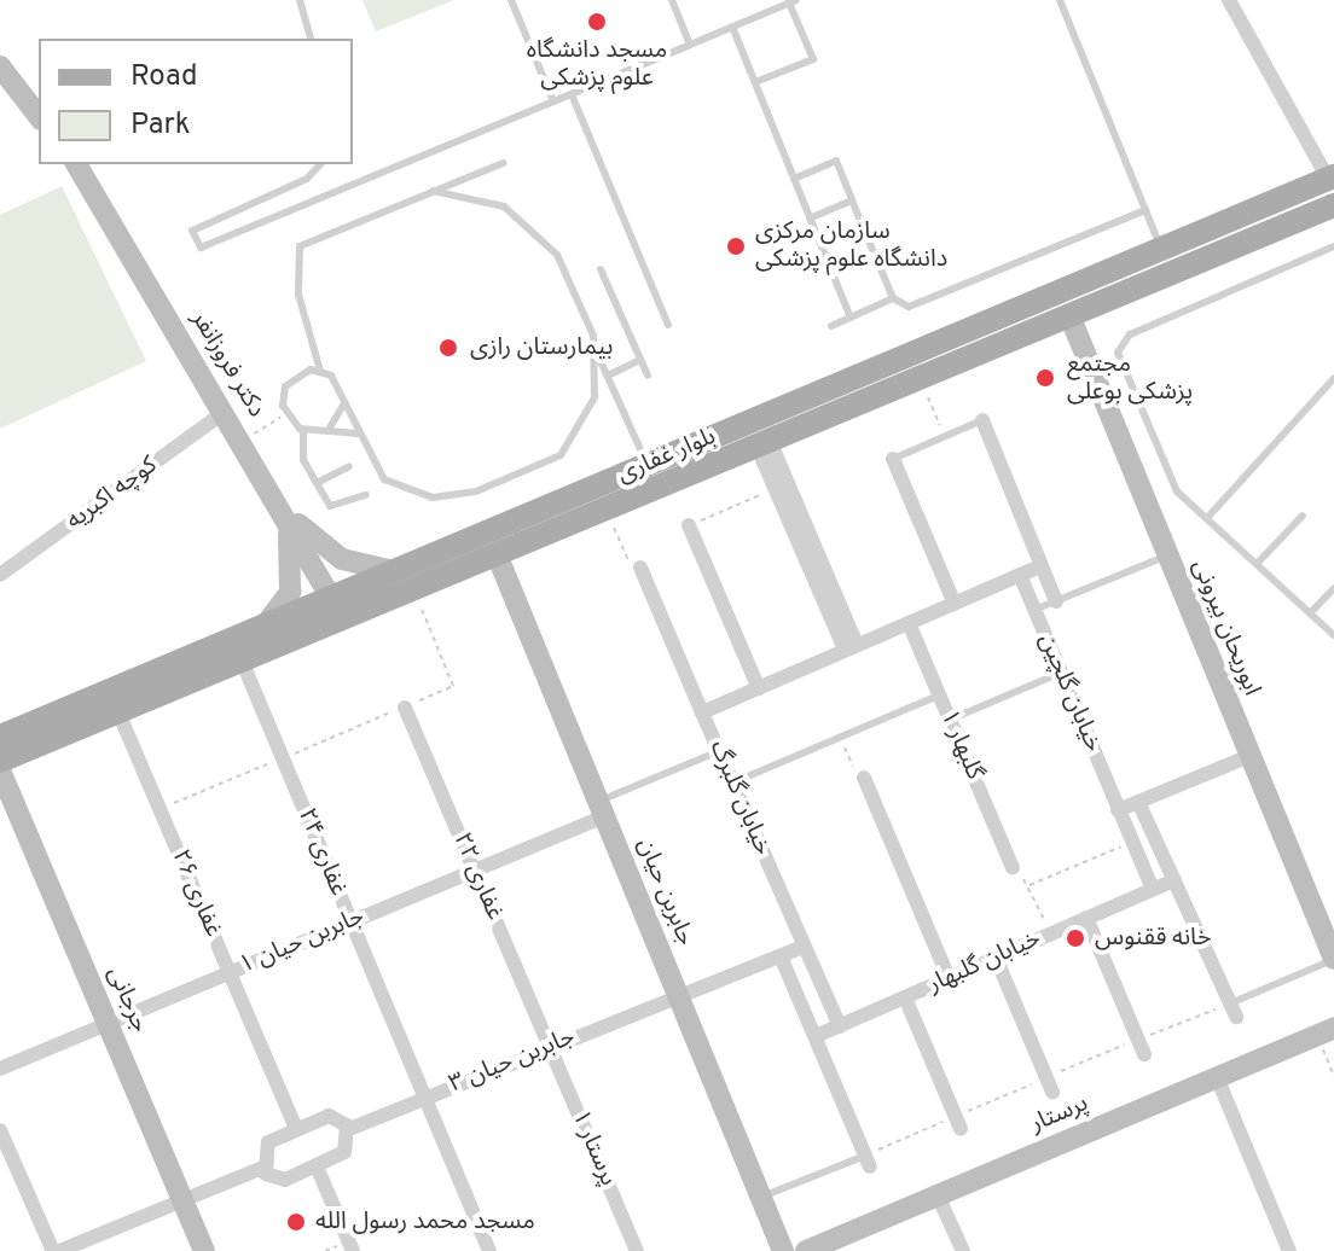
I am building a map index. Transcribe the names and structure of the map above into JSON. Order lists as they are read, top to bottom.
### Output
{
  "streets": {
    "main road": ["بلوار غفاری"],
    "street": [
      "دکتر فروزانفر",
      "کوچه اکبریه",
      "ابوریحان بیرونی",
      "خیابان گلچین",
      "گلبهار ۱",
      "خیابان گلبرگ",
      "غفاری ۲۴",
      "غفاری ۲۲",
      "جابربن حیان",
      "غفاری ۲۶",
      "جابربن حیان ۱",
      "خیابان گلبهار",
      "جرجانی",
      "جابربن حیان ۳",
      "پرستار",
      "پرستار ۱"
    ]
  },
  "crossings": [
    ["دکتر فروزانفر", "بلوار غفاری"],
    ["دکتر فروزانفر", "کوچه اکبریه"],
    ["بلوار غفاری", "ابوریحان بیرونی"],
    ["بلوار غفاری", "غفاری ۲۴"],
    ["بلوار غفاری", "جابربن حیان"],
    ["بلوار غفاری", "غفاری ۲۶"],
    ["خیابان گلچین", "خیابان گلبرگ"],
    ["گلبهار ۱", "خیابان گلبرگ"],
    ["خیابان گلبرگ", "خیابان گلبهار"],
    ["خیابان گلبرگ", "جابربن حیان ۳"],
    ["غفاری ۲۴", "جابربن حیان ۱"],
    ["غفاری ۲۴", "جابربن حیان ۳"],
    ["غفاری ۲۲", "جابربن حیان ۱"],
    ["غفاری ۲۲", "جابربن حیان ۳"],
    ["غفاری ۲۲", "پرستار ۱"],
    ["جابربن حیان", "جابربن حیان ۱"],
    ["جابربن حیان", "جابربن حیان ۳"],
    ["غفاری ۲۶", "جابربن حیان ۱"],
    ["جابربن حیان ۱", "جرجانی"],
    ["جابربن حیان ۳", "پرستار ۱"]
  ],
  "places": [
    "مسجد دانشگاه علوم پزشکی",
    "سازمان مرکزی دانشگاه علوم پزشکی",
    "بیمارستان رازی",
    "مجتمع پزشکی بوعلی",
    "خانه ققنوس",
    "مسجد محمد رسول الله"
  ],
  "legend": ["Road", "Park"]
}
